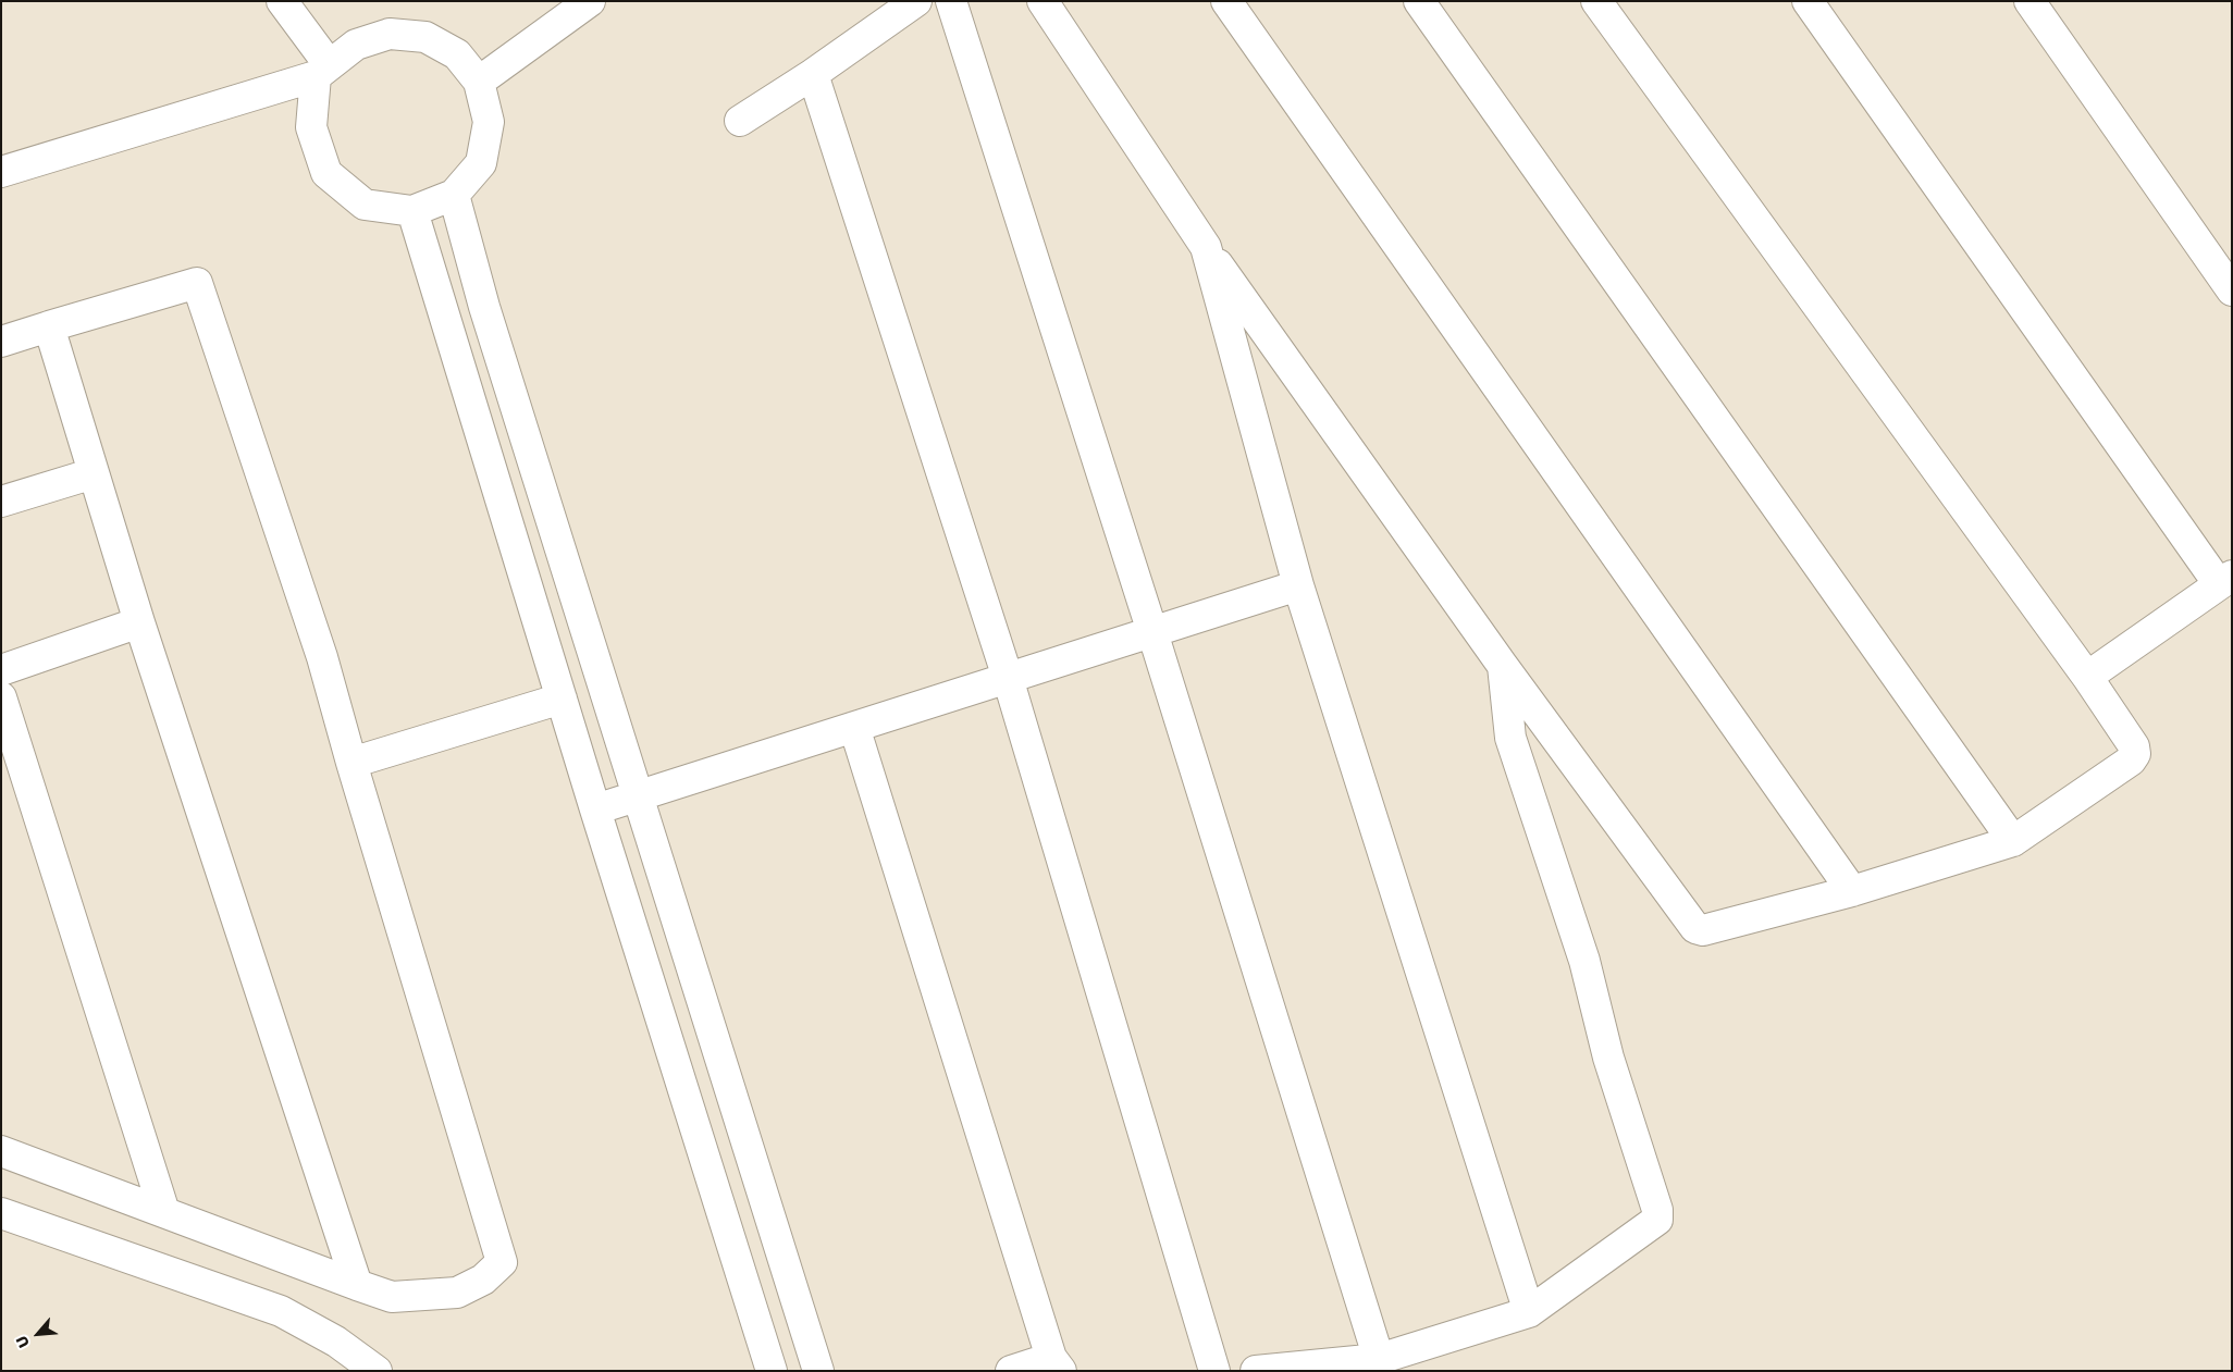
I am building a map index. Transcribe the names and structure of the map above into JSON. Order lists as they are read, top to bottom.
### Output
{
  "north": "bottom left"
}
